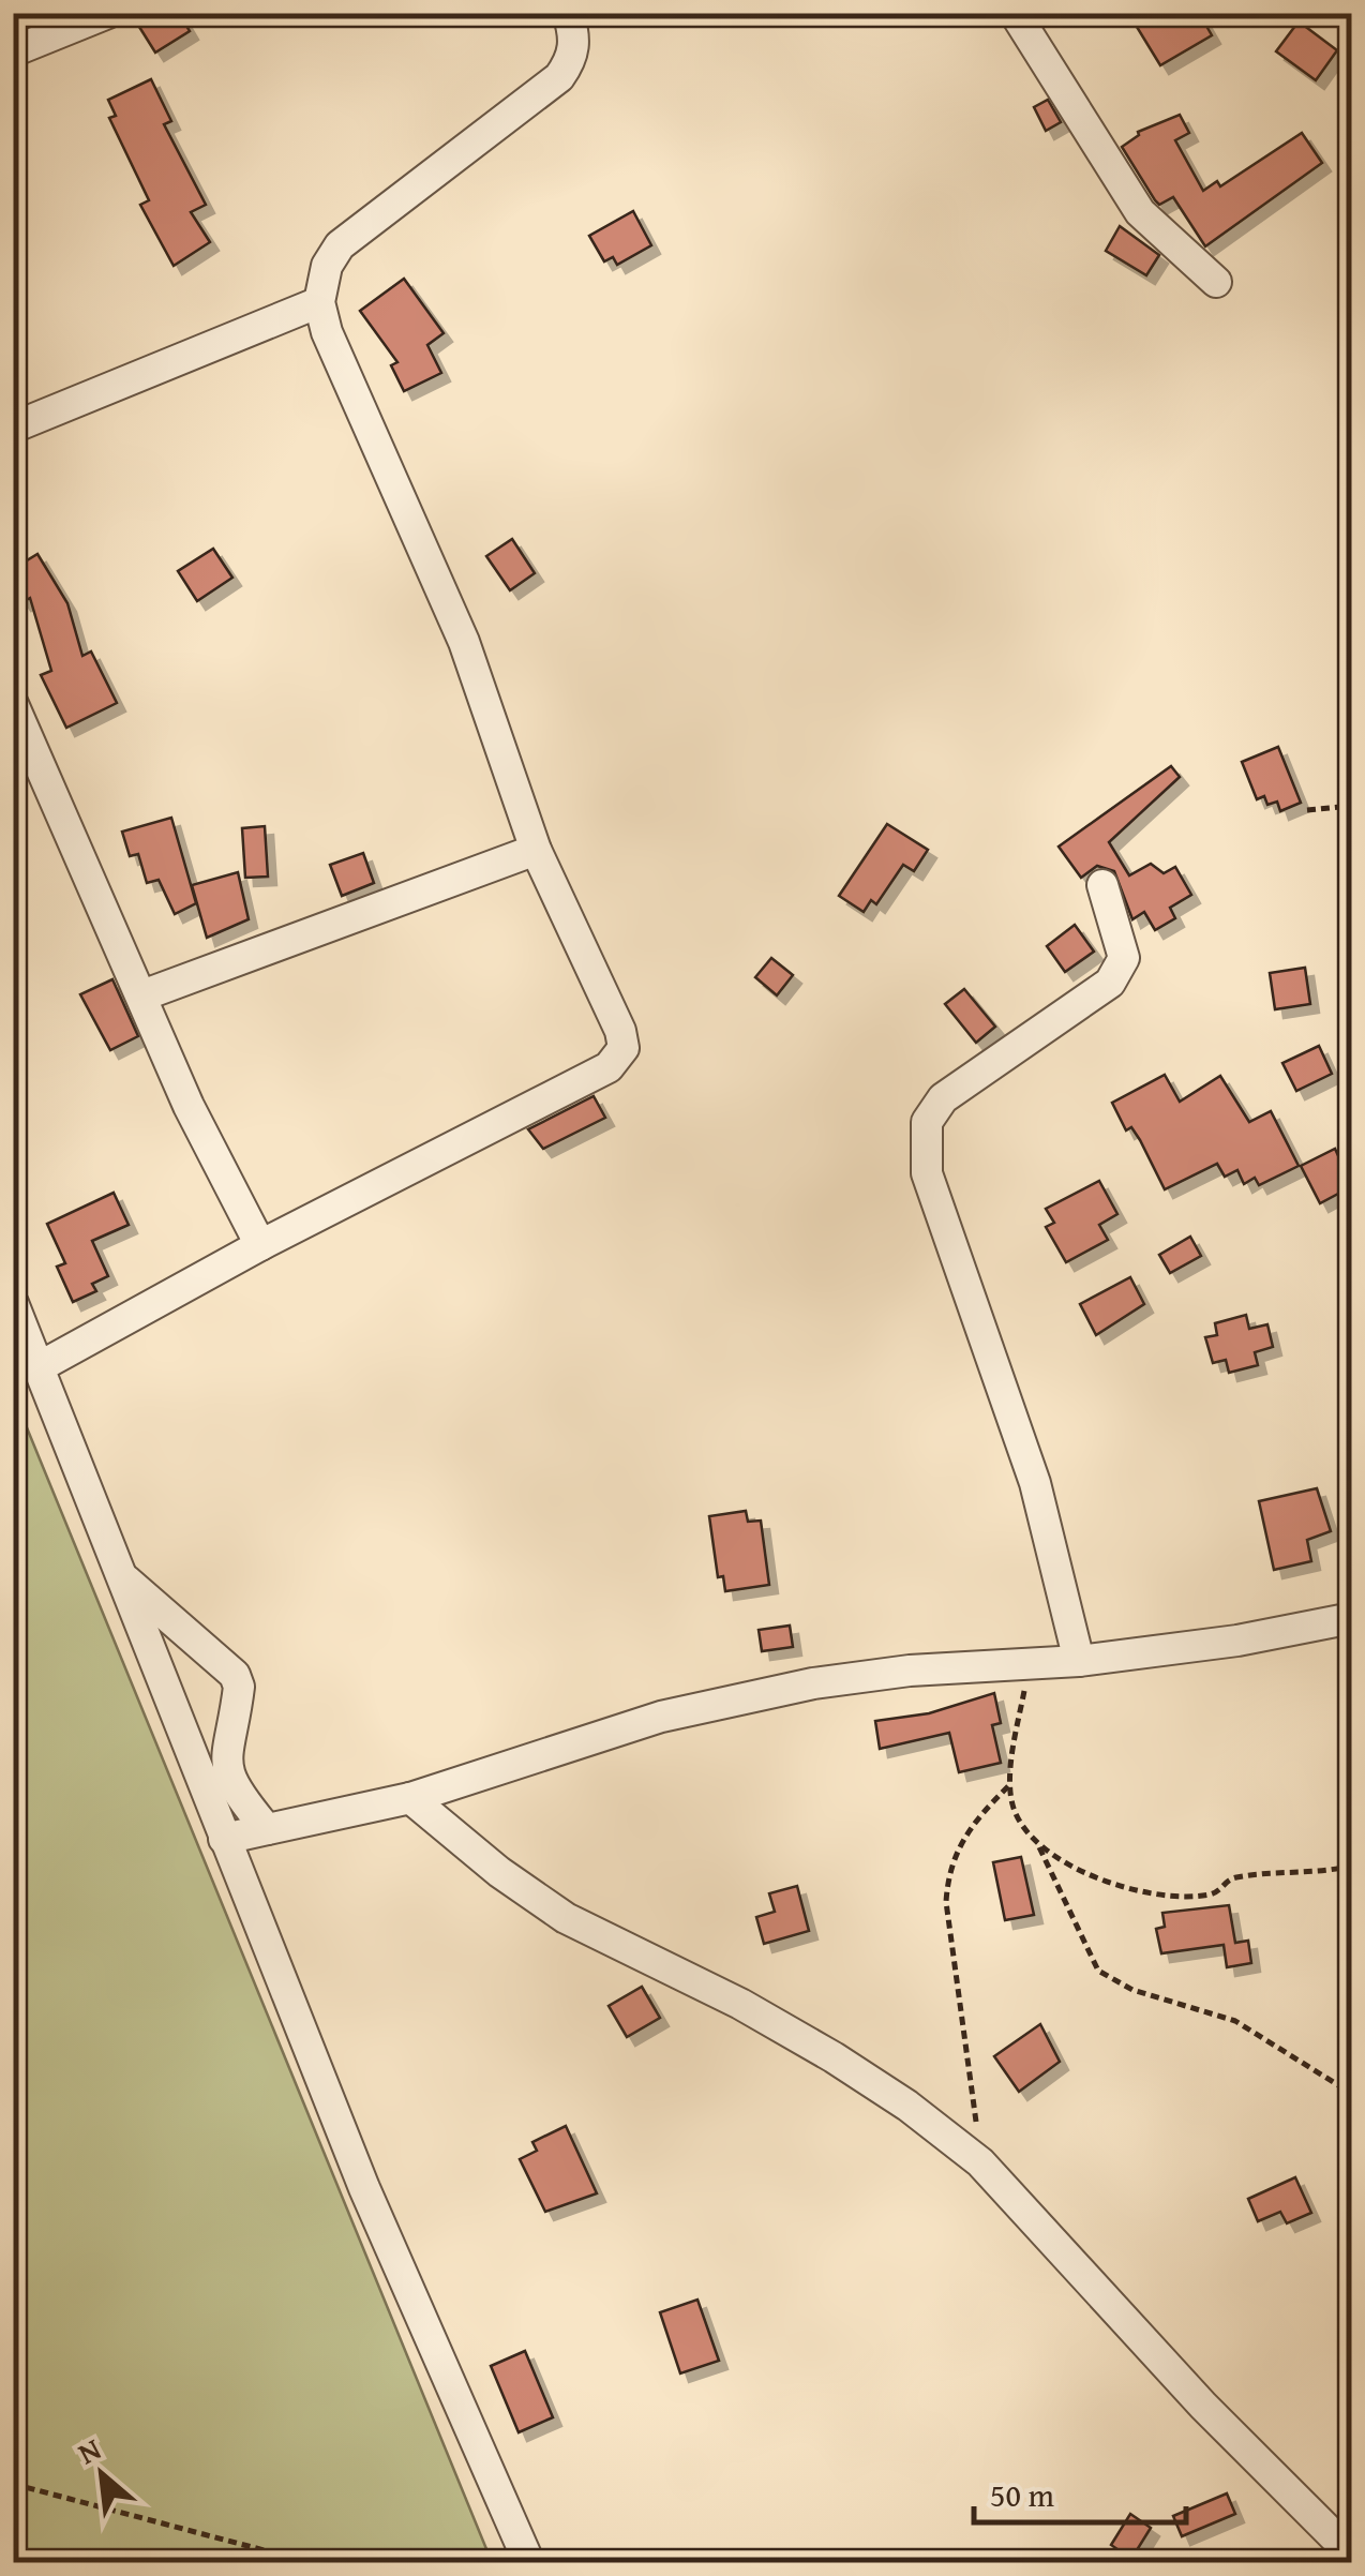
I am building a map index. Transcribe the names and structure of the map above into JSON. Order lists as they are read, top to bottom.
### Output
{
  "scale_bar": "50 m",
  "north": "top left"
}
